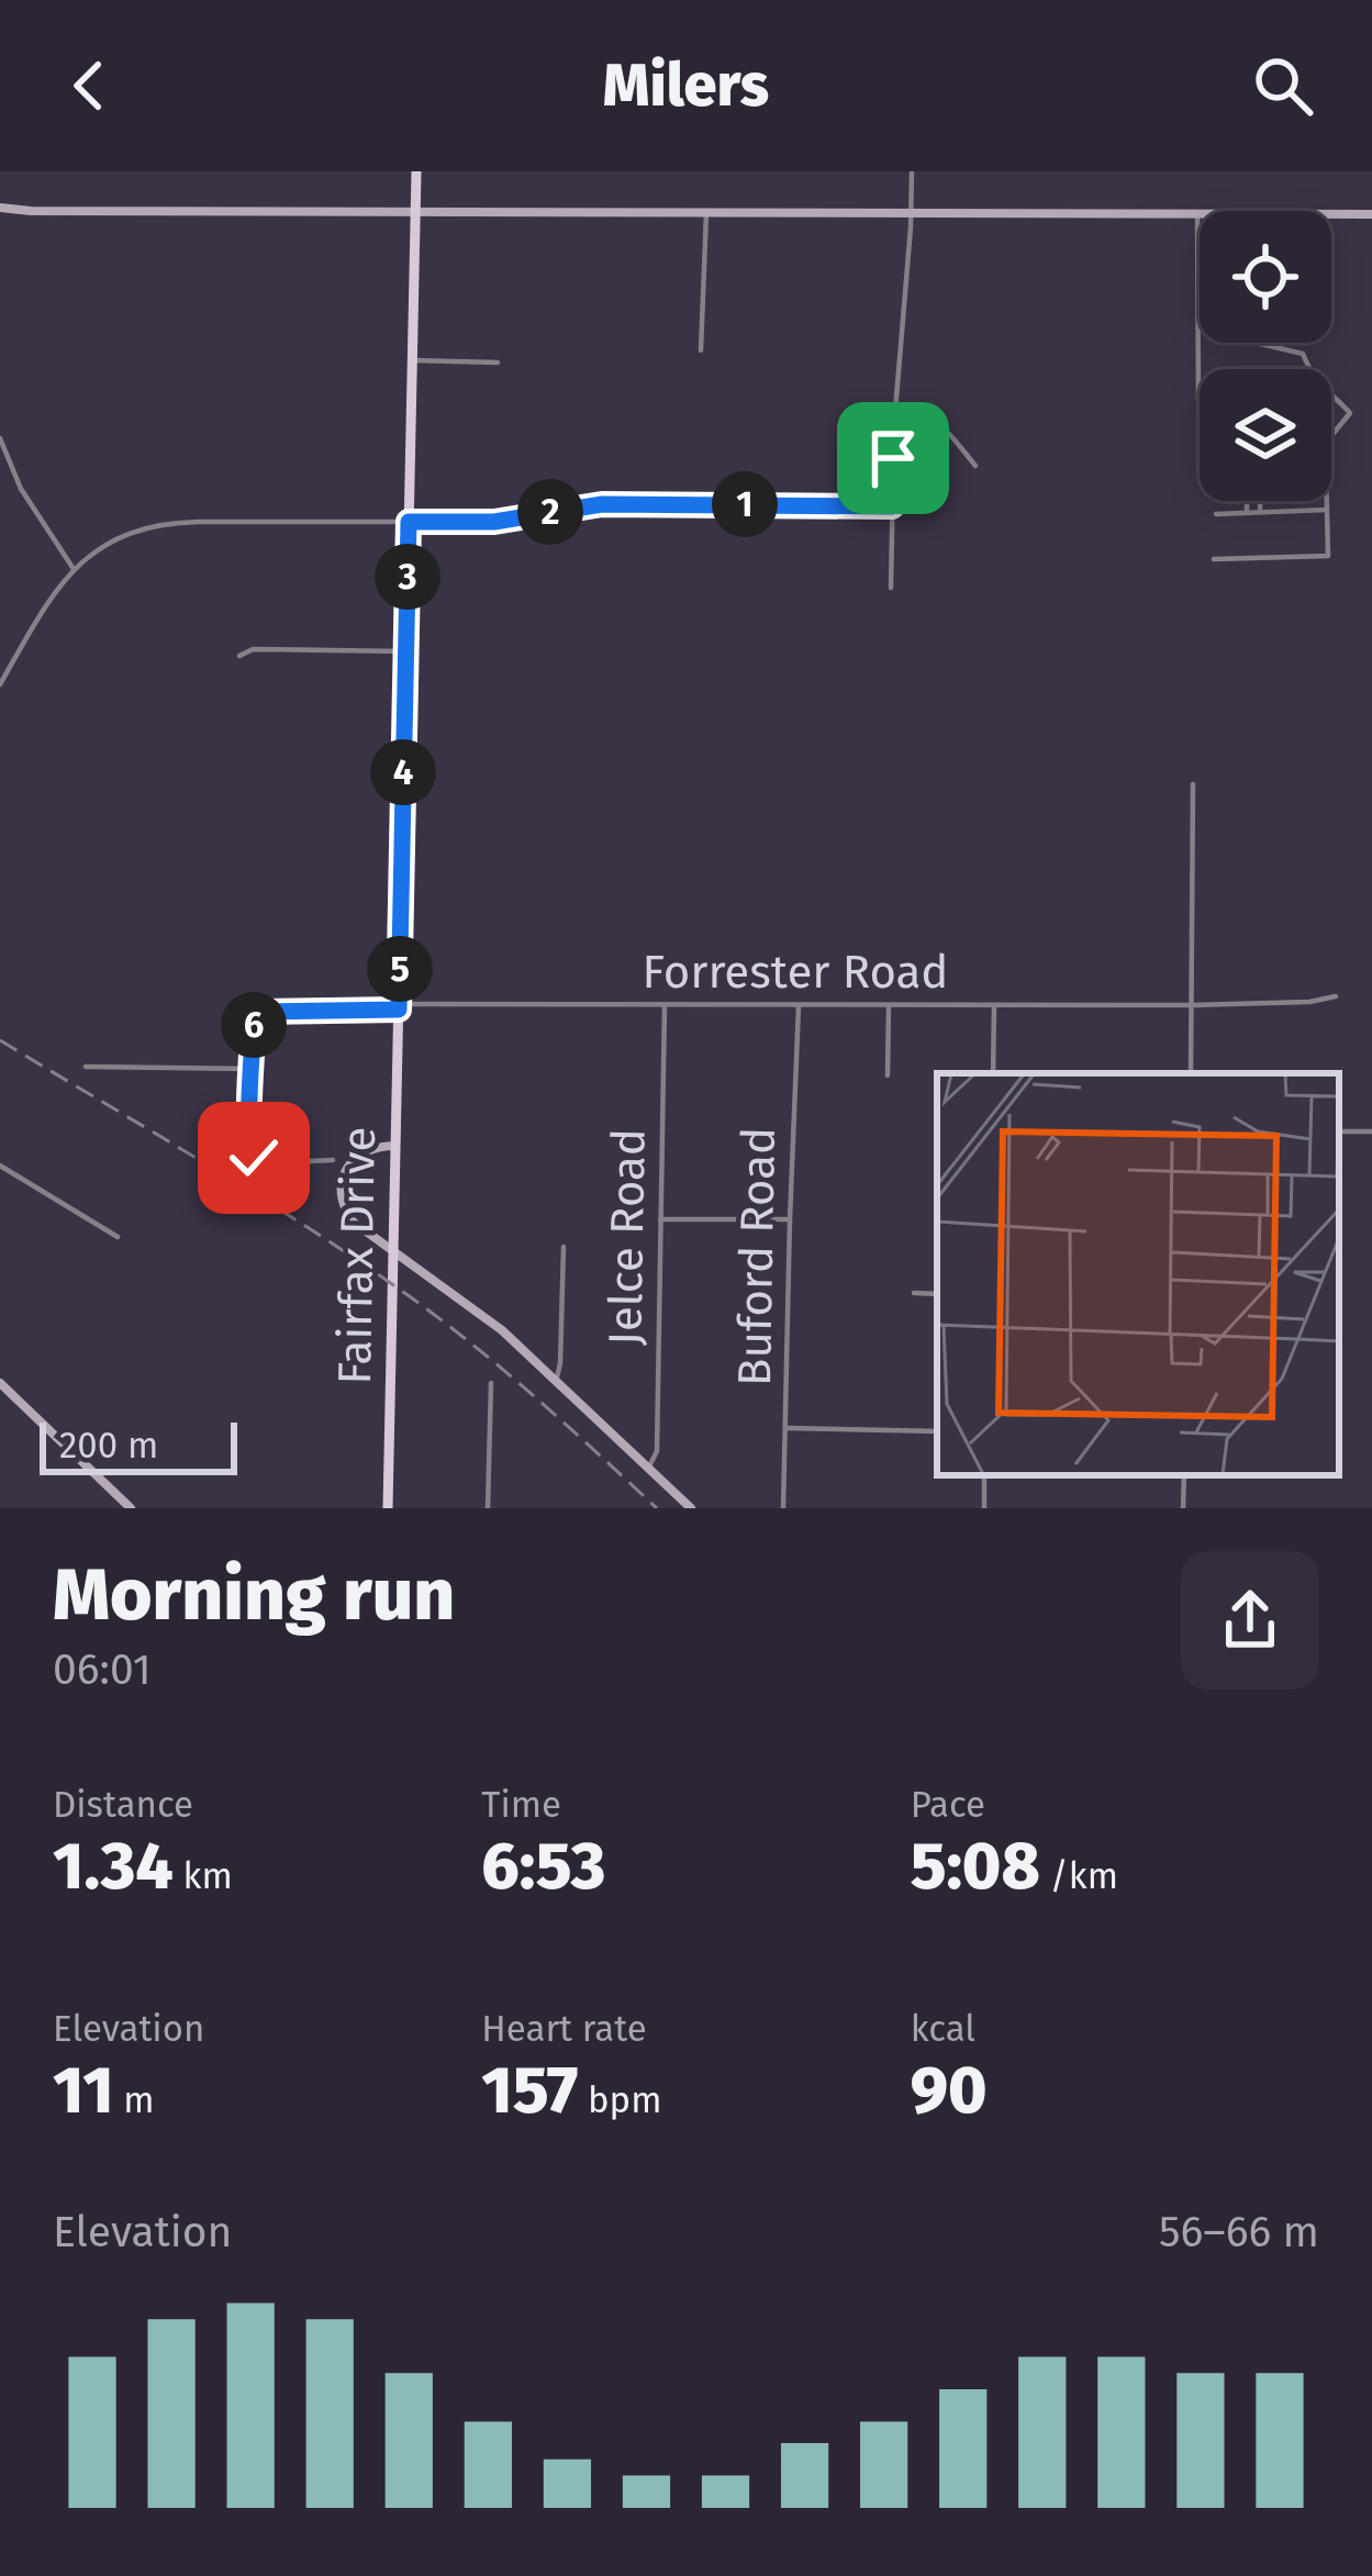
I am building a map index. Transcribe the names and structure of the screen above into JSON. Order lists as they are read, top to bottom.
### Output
{
  "streets": {
    "main road": ["Fairfax Drive"],
    "street": ["Forrester Road", "Jelce Road", "Buford Road"]
  },
  "crossings": [
    ["Forrester Road", "Jelce Road"],
    ["Forrester Road", "Fairfax Drive"],
    ["Forrester Road", "Buford Road"]
  ],
  "scale_bar": "200 m",
  "page": {
    "header": "Milers",
    "pins": [
      "1",
      "2",
      "3",
      "4",
      "5",
      "6"
    ],
    "scale": "200 m",
    "heading": ["Morning run", "06:01"],
    "stats": [
      ["Distance", "1.34 km"],
      ["Time", "6:53"],
      ["Pace", "5:08 /km"],
      ["Elevation", "11 m"],
      ["Heart rate", "157 bpm"],
      ["kcal", "90"]
    ],
    "chart": ["Elevation", "56–66 m"]
  }
}
